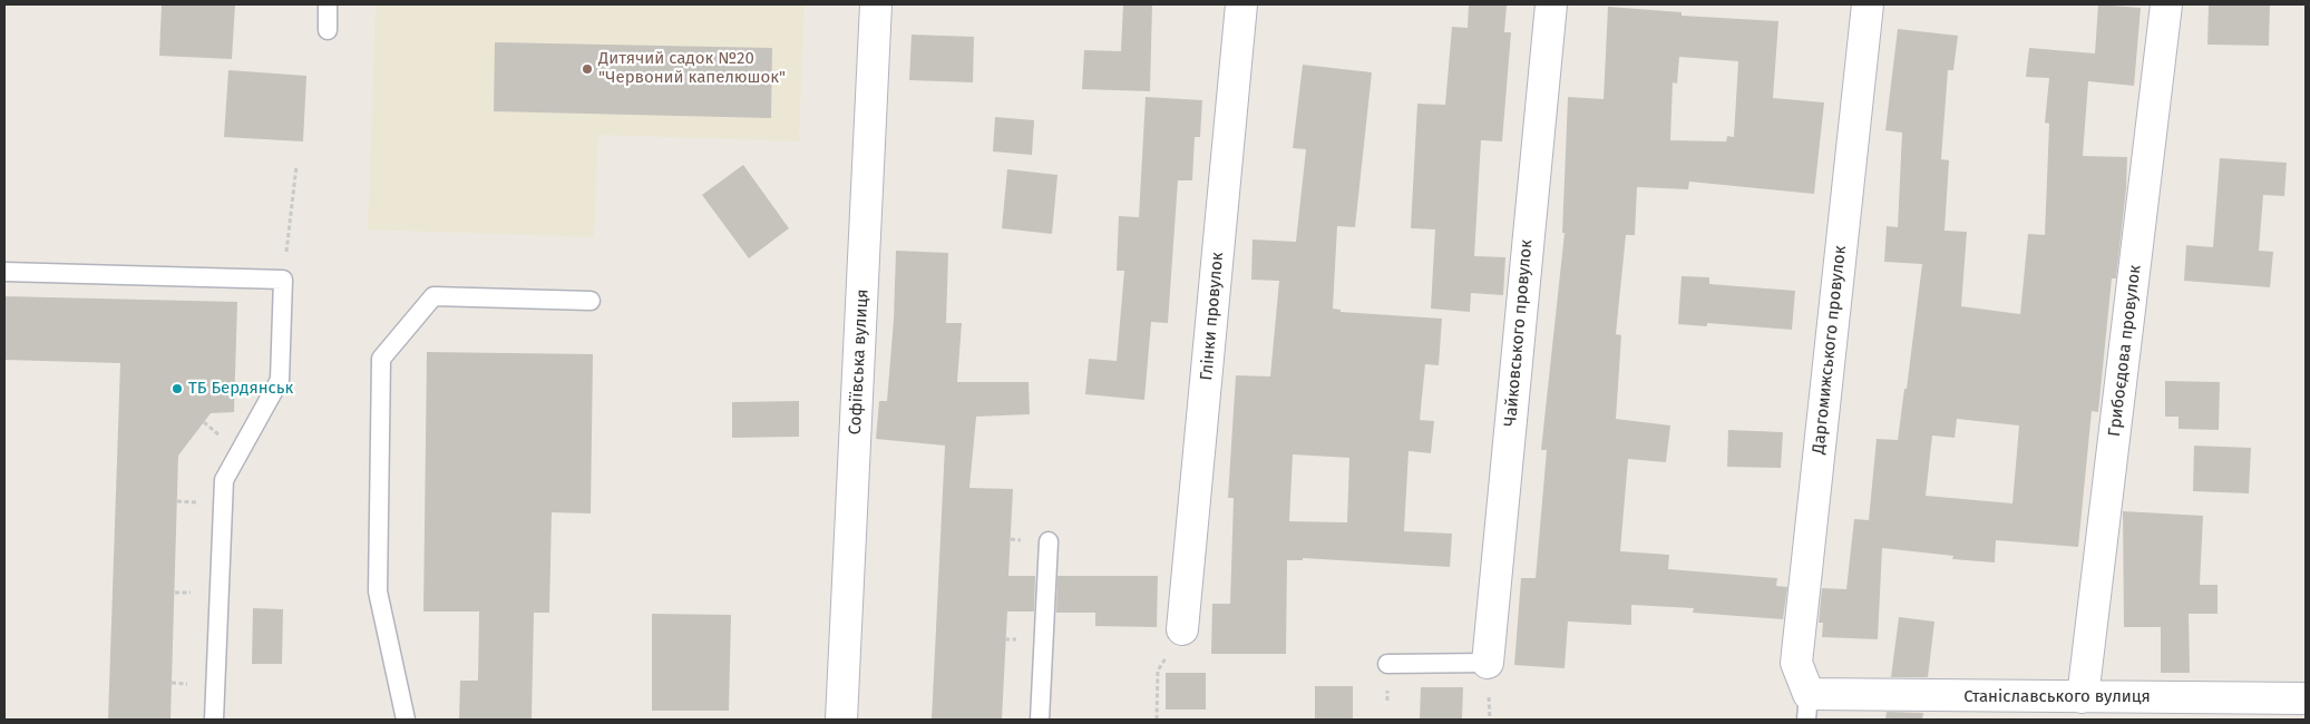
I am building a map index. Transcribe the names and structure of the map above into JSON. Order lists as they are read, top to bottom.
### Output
{
  "streets": {
    "street": [
      "Глінки провулок",
      "Чайковського провулок",
      "Даргомижського провулок",
      "Грибоєдова провулок",
      "Софіївська вулиця",
      "Станіславського вулиця"
    ]
  },
  "crossings": [
    ["Даргомижського провулок", "Станіславського вулиця"],
    ["Грибоєдова провулок", "Станіславського вулиця"]
  ],
  "places": ["Дитячий садок №20 \"Червоний капелюшок\"", "ТБ Бердянськ"]
}
